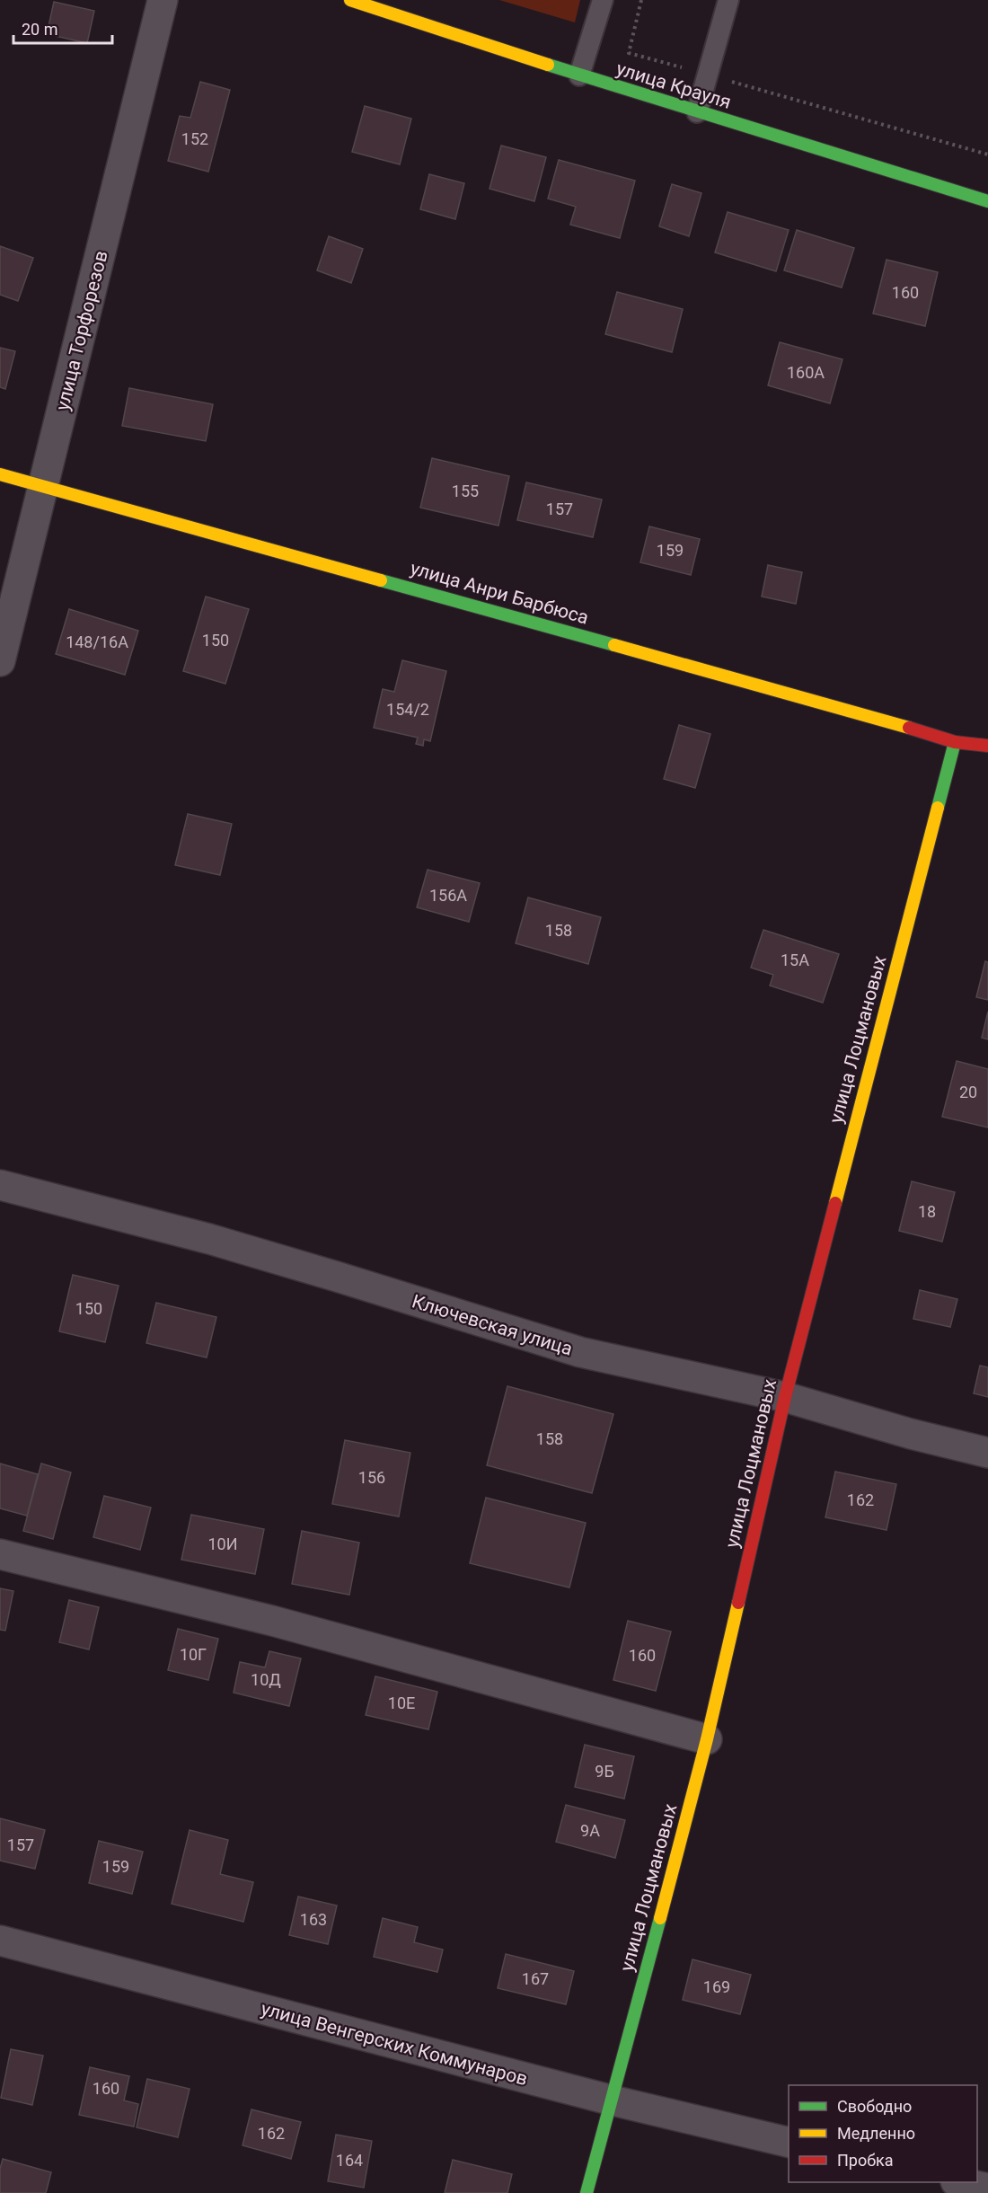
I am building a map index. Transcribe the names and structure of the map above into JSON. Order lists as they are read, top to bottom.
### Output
{
  "streets": {
    "street": [
      "улица Крауля",
      "улица Торфорезов",
      "улица Анри Барбюса",
      "улица Лоцмановых",
      "Ключевская улица",
      "улица Венгерских Коммунаров"
    ]
  },
  "crossings": [
    ["улица Торфорезов", "улица Анри Барбюса"],
    ["улица Анри Барбюса", "улица Лоцмановых"],
    ["улица Лоцмановых", "Ключевская улица"],
    ["улица Лоцмановых", "улица Венгерских Коммунаров"]
  ],
  "house_numbers": [
    "152",
    "160",
    "160А",
    "155",
    "157",
    "159",
    "150",
    "148/16А",
    "154/2",
    "156А",
    "158",
    "15А",
    "20",
    "18",
    "150",
    "158",
    "156",
    "162",
    "10И",
    "10Г",
    "160",
    "10Д",
    "10Е",
    "9Б",
    "9А",
    "157",
    "159",
    "163",
    "167",
    "169",
    "160",
    "162",
    "164"
  ],
  "legend": ["Свободно", "Медленно", "Пробка"],
  "scale_bar": "20 m"
}
